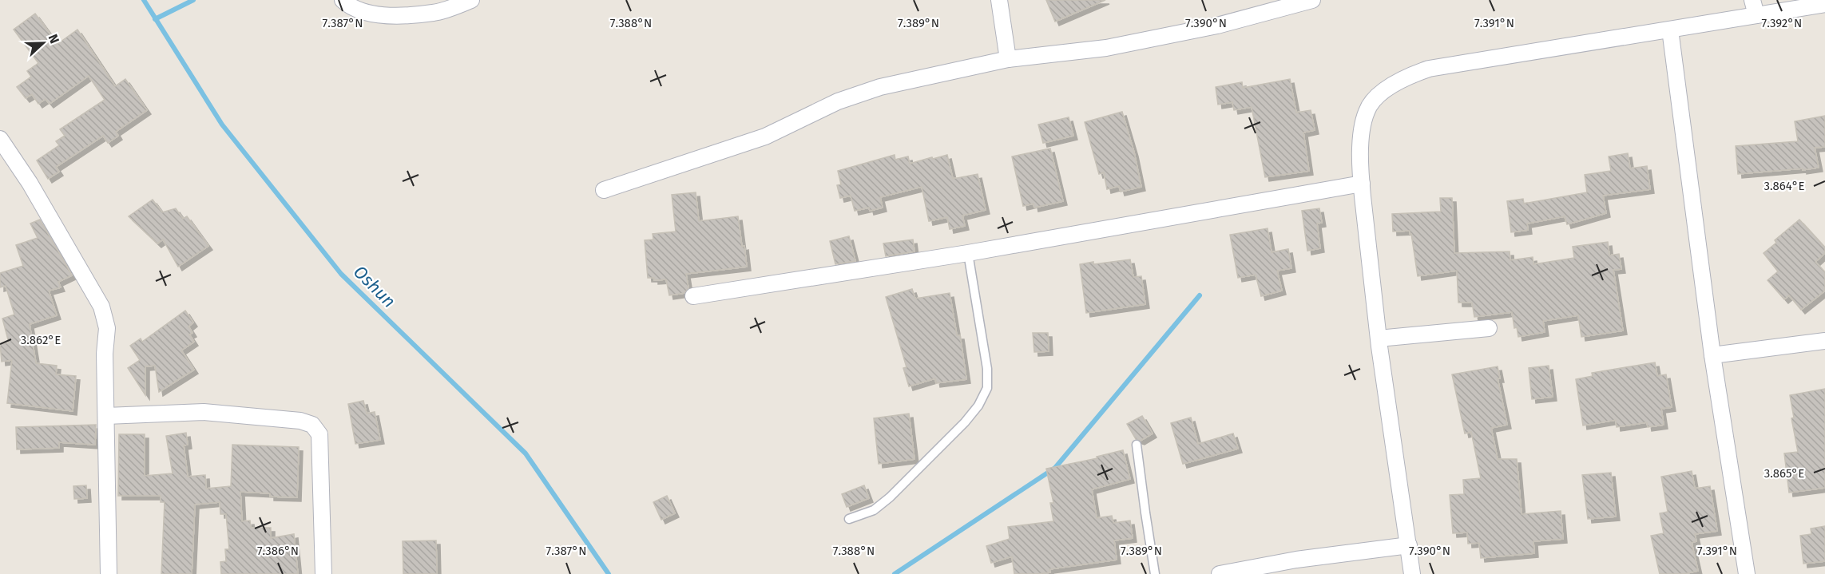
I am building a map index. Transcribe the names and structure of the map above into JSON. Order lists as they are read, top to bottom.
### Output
{
  "water": ["Oshun"],
  "north": "right",
  "coordinates": [
    "7.387°N",
    "7.388°N",
    "7.389°N",
    "7.390°N",
    "7.391°N",
    "7.392°N",
    "3.864°E",
    "3.862°E",
    "3.865°E",
    "7.386°N"
  ]
}
